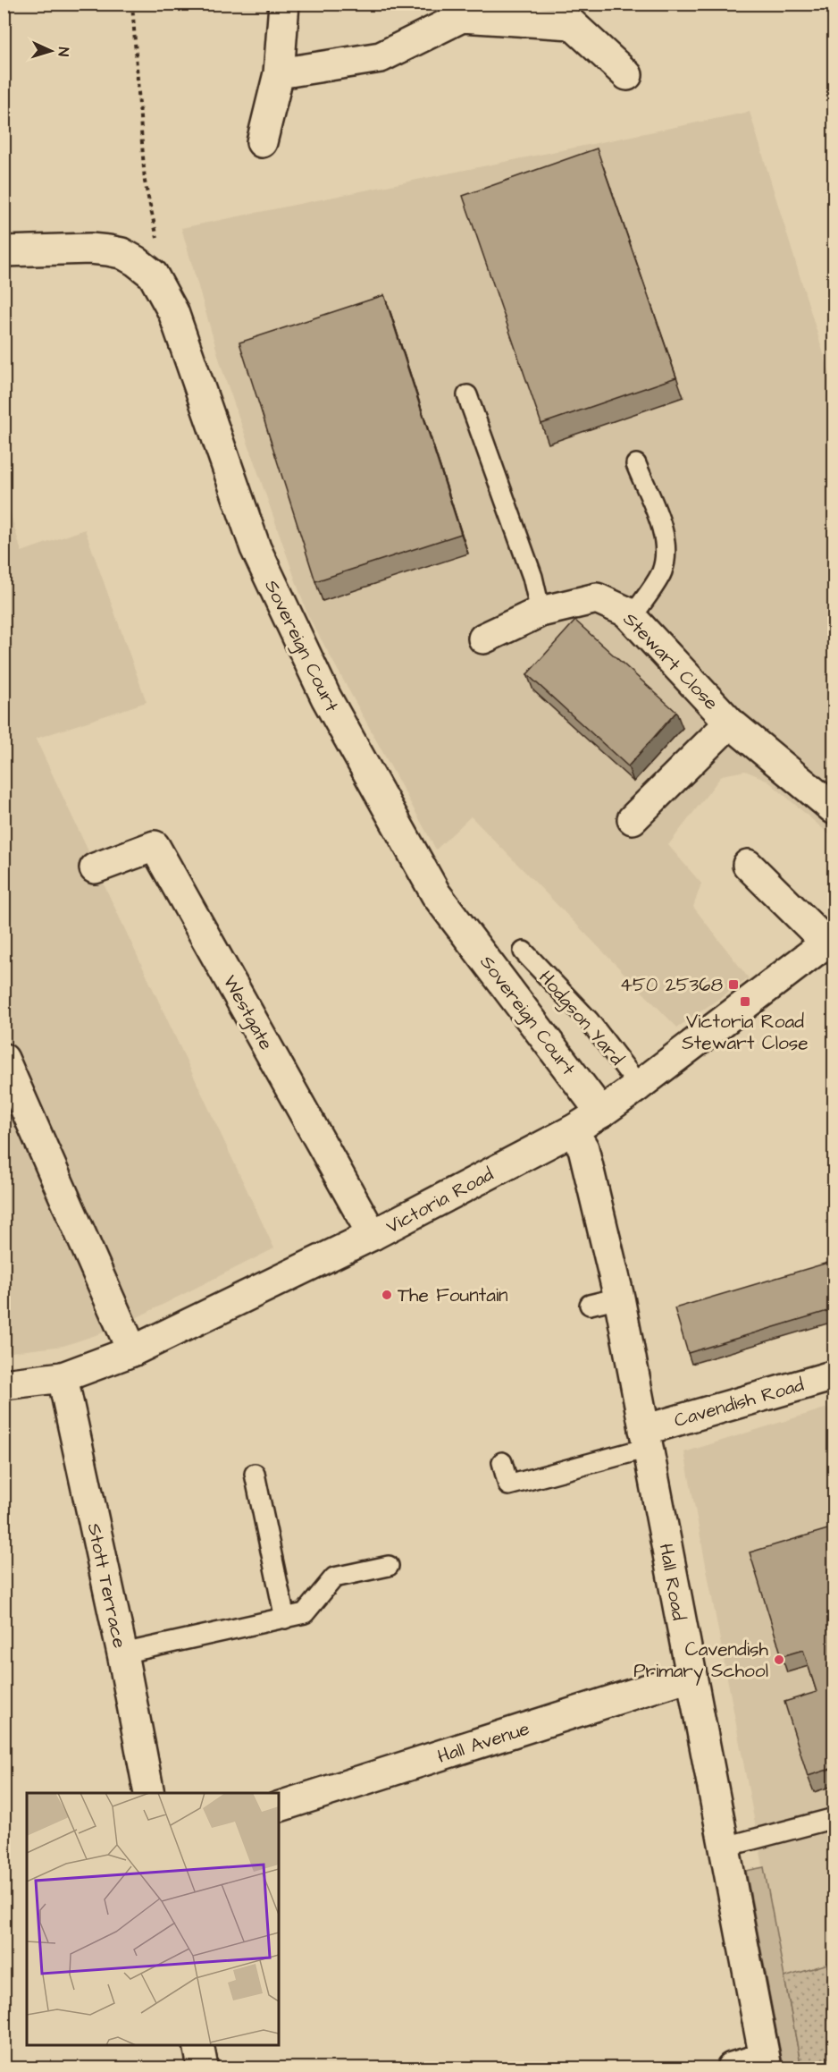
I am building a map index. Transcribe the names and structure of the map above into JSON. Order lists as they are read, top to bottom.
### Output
{
  "streets": {
    "street": [
      "Sovereign Court",
      "Stewart Close",
      "Westgate",
      "Victoria Road",
      "Cavendish Road",
      "Hall Road",
      "Stott Terrace",
      "Hall Avenue"
    ],
    "lane": ["Hodgson Yard"]
  },
  "crossings": [
    ["Sovereign Court", "Victoria Road"],
    ["Westgate", "Victoria Road"],
    ["Hodgson Yard", "Victoria Road"],
    ["Victoria Road", "Hall Road"],
    ["Victoria Road", "Stott Terrace"],
    ["Cavendish Road", "Hall Road"],
    ["Hall Road", "Hall Avenue"]
  ],
  "places": {
    "transit": ["450 25368", "Victoria Road Stewart Close"],
    "other": ["The Fountain", "Cavendish Primary School"]
  },
  "north": "right"
}
